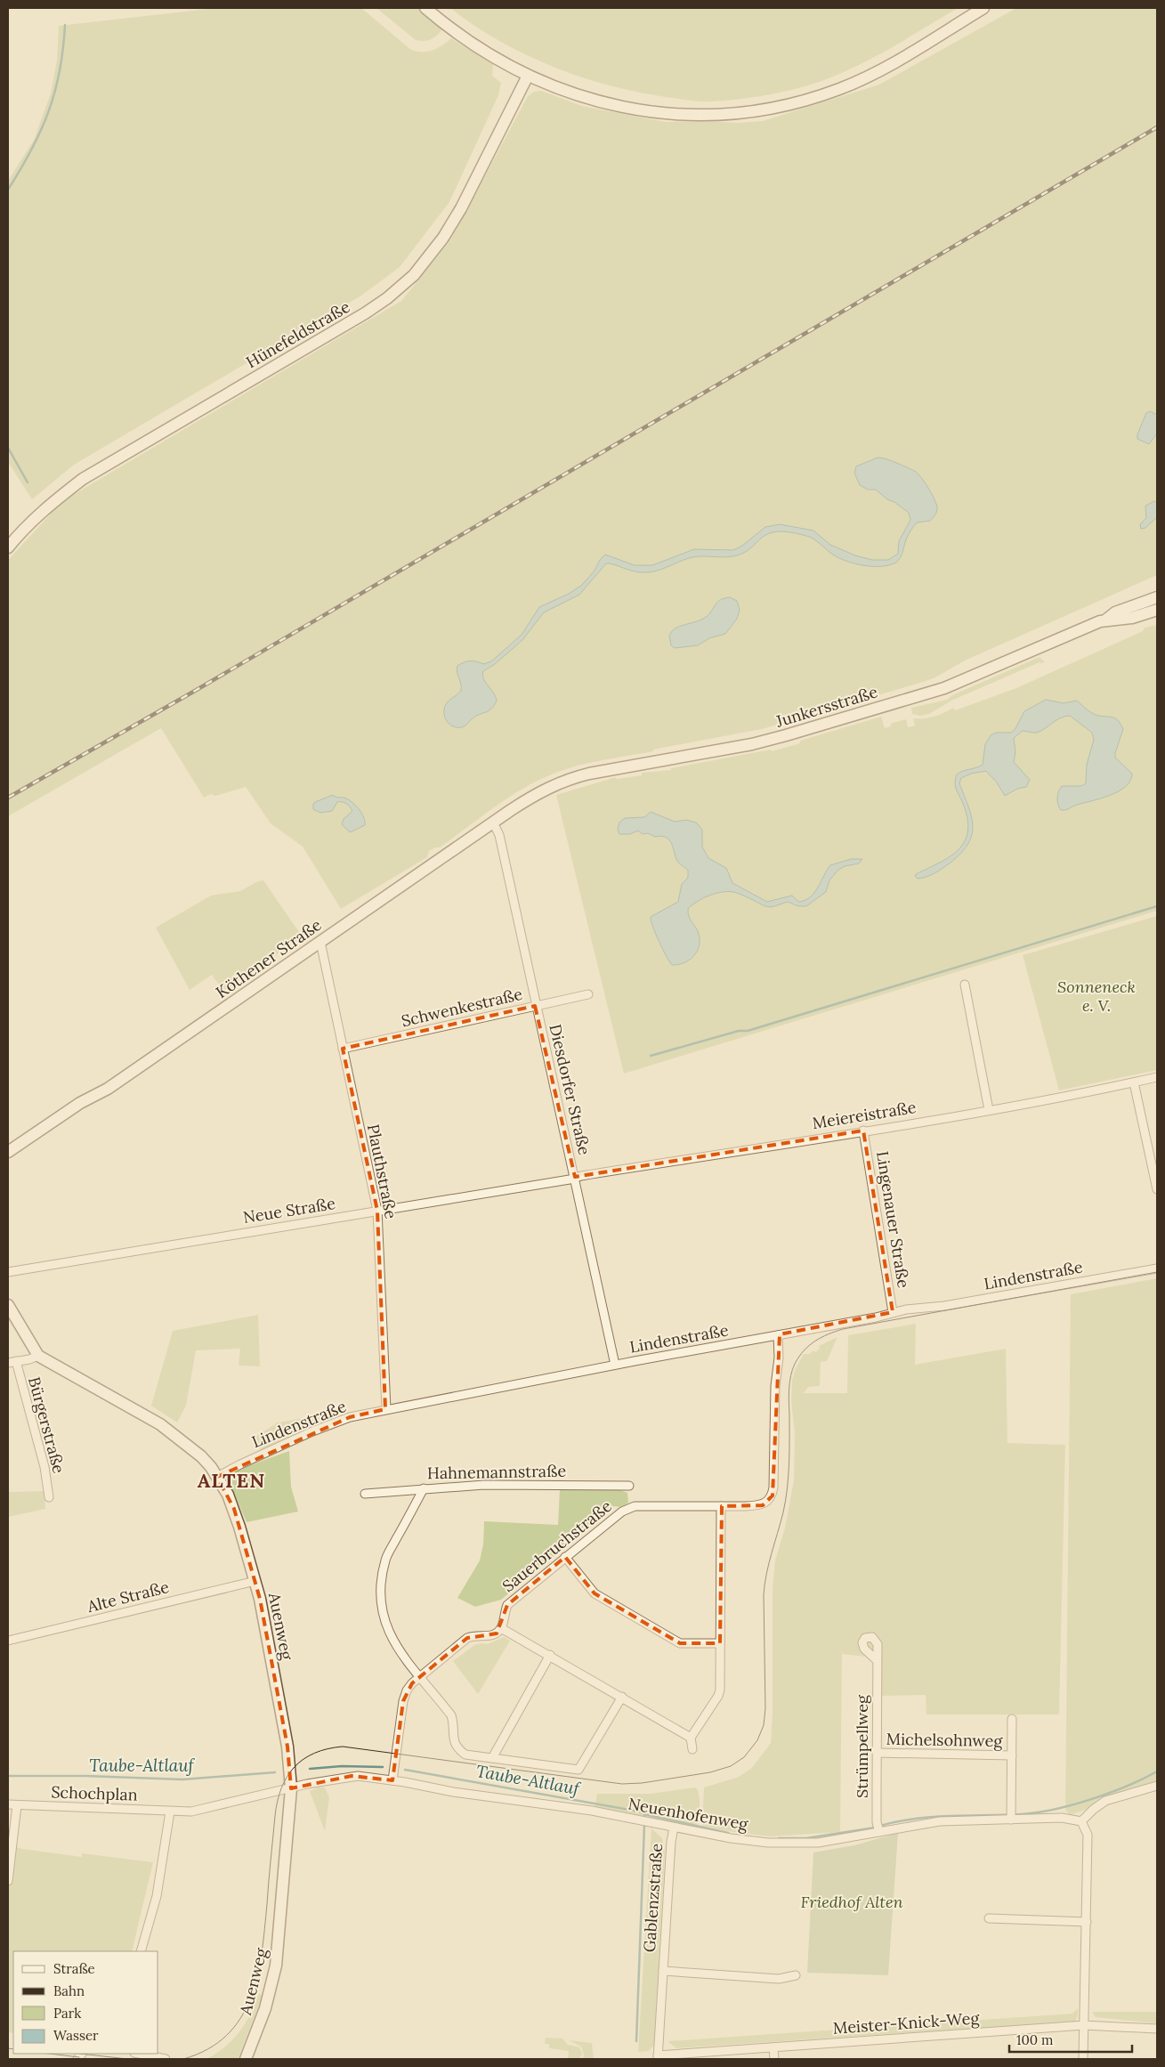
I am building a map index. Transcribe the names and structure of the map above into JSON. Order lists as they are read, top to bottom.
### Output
{
  "streets": {
    "main road": [
      "Hünefeldstraße",
      "Junkersstraße",
      "Köthener Straße",
      "Auenweg"
    ],
    "street": [
      "Schwenkestraße",
      "Diesdorfer Straße",
      "Meiereistraße",
      "Plauthstraße",
      "Neue Straße",
      "Lingenauer Straße",
      "Lindenstraße",
      "Bürgerstraße",
      "Hahnemannstraße",
      "Sauerbruchstraße",
      "Alte Straße",
      "Michelsohnweg",
      "Strümpellweg",
      "Schochplan",
      "Neuenhofenweg",
      "Gablenzstraße",
      "Meister-Knick-Weg"
    ]
  },
  "crossings": [
    ["Junkersstraße", "Köthener Straße"],
    ["Köthener Straße", "Diesdorfer Straße"],
    ["Köthener Straße", "Plauthstraße"],
    ["Schwenkestraße", "Diesdorfer Straße"],
    ["Schwenkestraße", "Plauthstraße"],
    ["Diesdorfer Straße", "Meiereistraße"],
    ["Diesdorfer Straße", "Neue Straße"],
    ["Diesdorfer Straße", "Lindenstraße"],
    ["Meiereistraße", "Neue Straße"],
    ["Meiereistraße", "Lingenauer Straße"],
    ["Plauthstraße", "Neue Straße"],
    ["Plauthstraße", "Lindenstraße"],
    ["Lingenauer Straße", "Lindenstraße"],
    ["Lindenstraße", "Sauerbruchstraße"],
    ["Lindenstraße", "Auenweg"],
    ["Bürgerstraße", "Auenweg"],
    ["Alte Straße", "Auenweg"],
    ["Auenweg", "Schochplan"],
    ["Auenweg", "Neuenhofenweg"],
    ["Michelsohnweg", "Strümpellweg"],
    ["Strümpellweg", "Neuenhofenweg"],
    ["Schochplan", "Neuenhofenweg"],
    ["Neuenhofenweg", "Gablenzstraße"],
    ["Gablenzstraße", "Meister-Knick-Weg"]
  ],
  "districts": ["ALTEN"],
  "water": ["Taube-Altlauf"],
  "parks": ["Sonneneck e. V.", "Friedhof Alten"],
  "legend": [
    "Straße",
    "Bahn",
    "Park",
    "Wasser"
  ],
  "scale_bar": "100 m"
}
